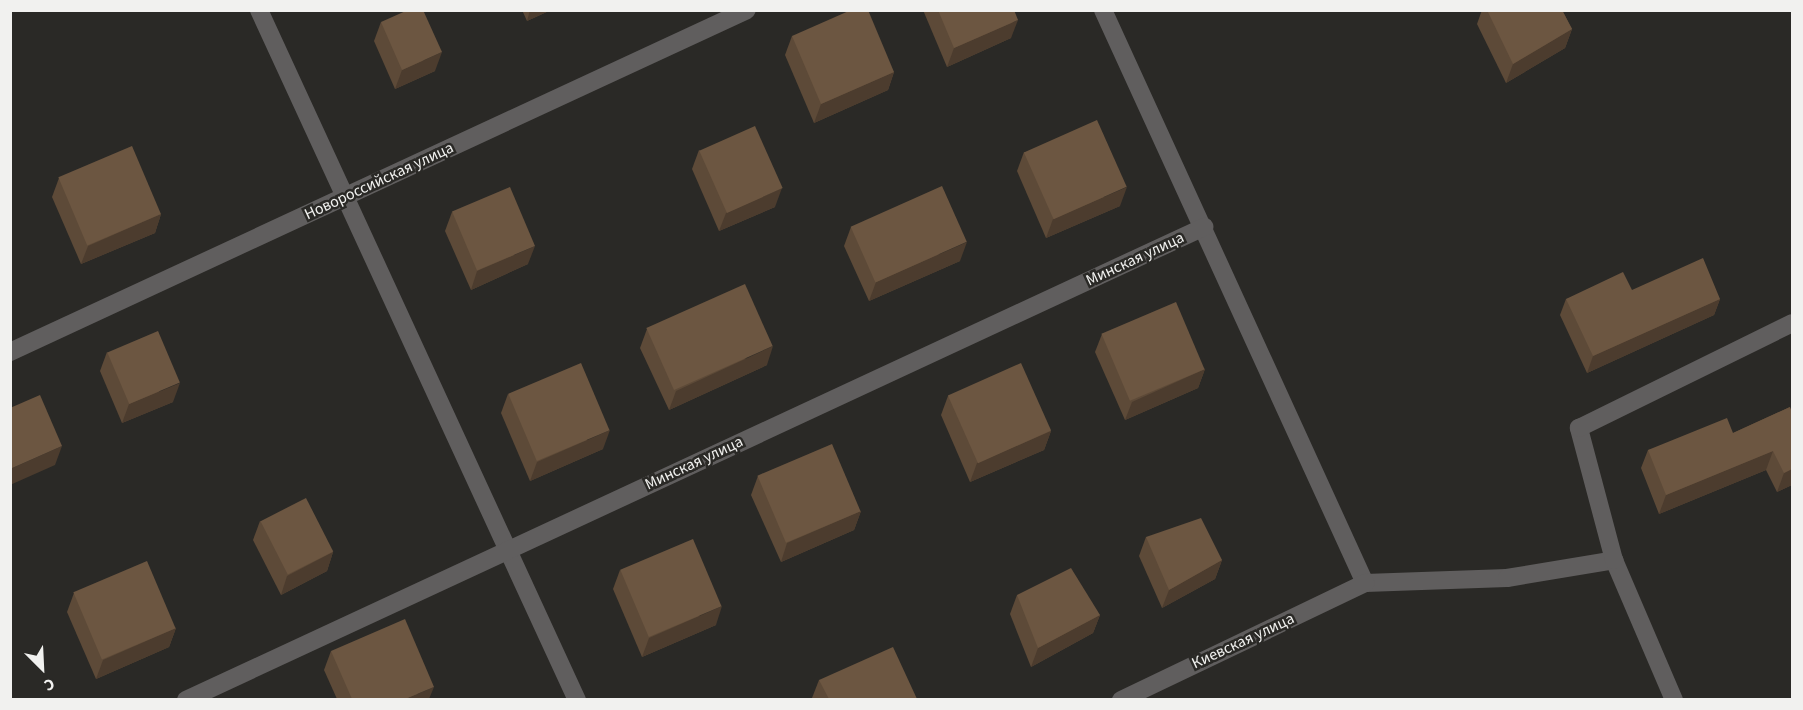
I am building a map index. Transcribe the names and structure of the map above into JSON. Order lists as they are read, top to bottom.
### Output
{
  "streets": {
    "street": ["Новороссийская улица", "Минская улица", "Киевская улица"]
  },
  "north": "bottom right"
}
